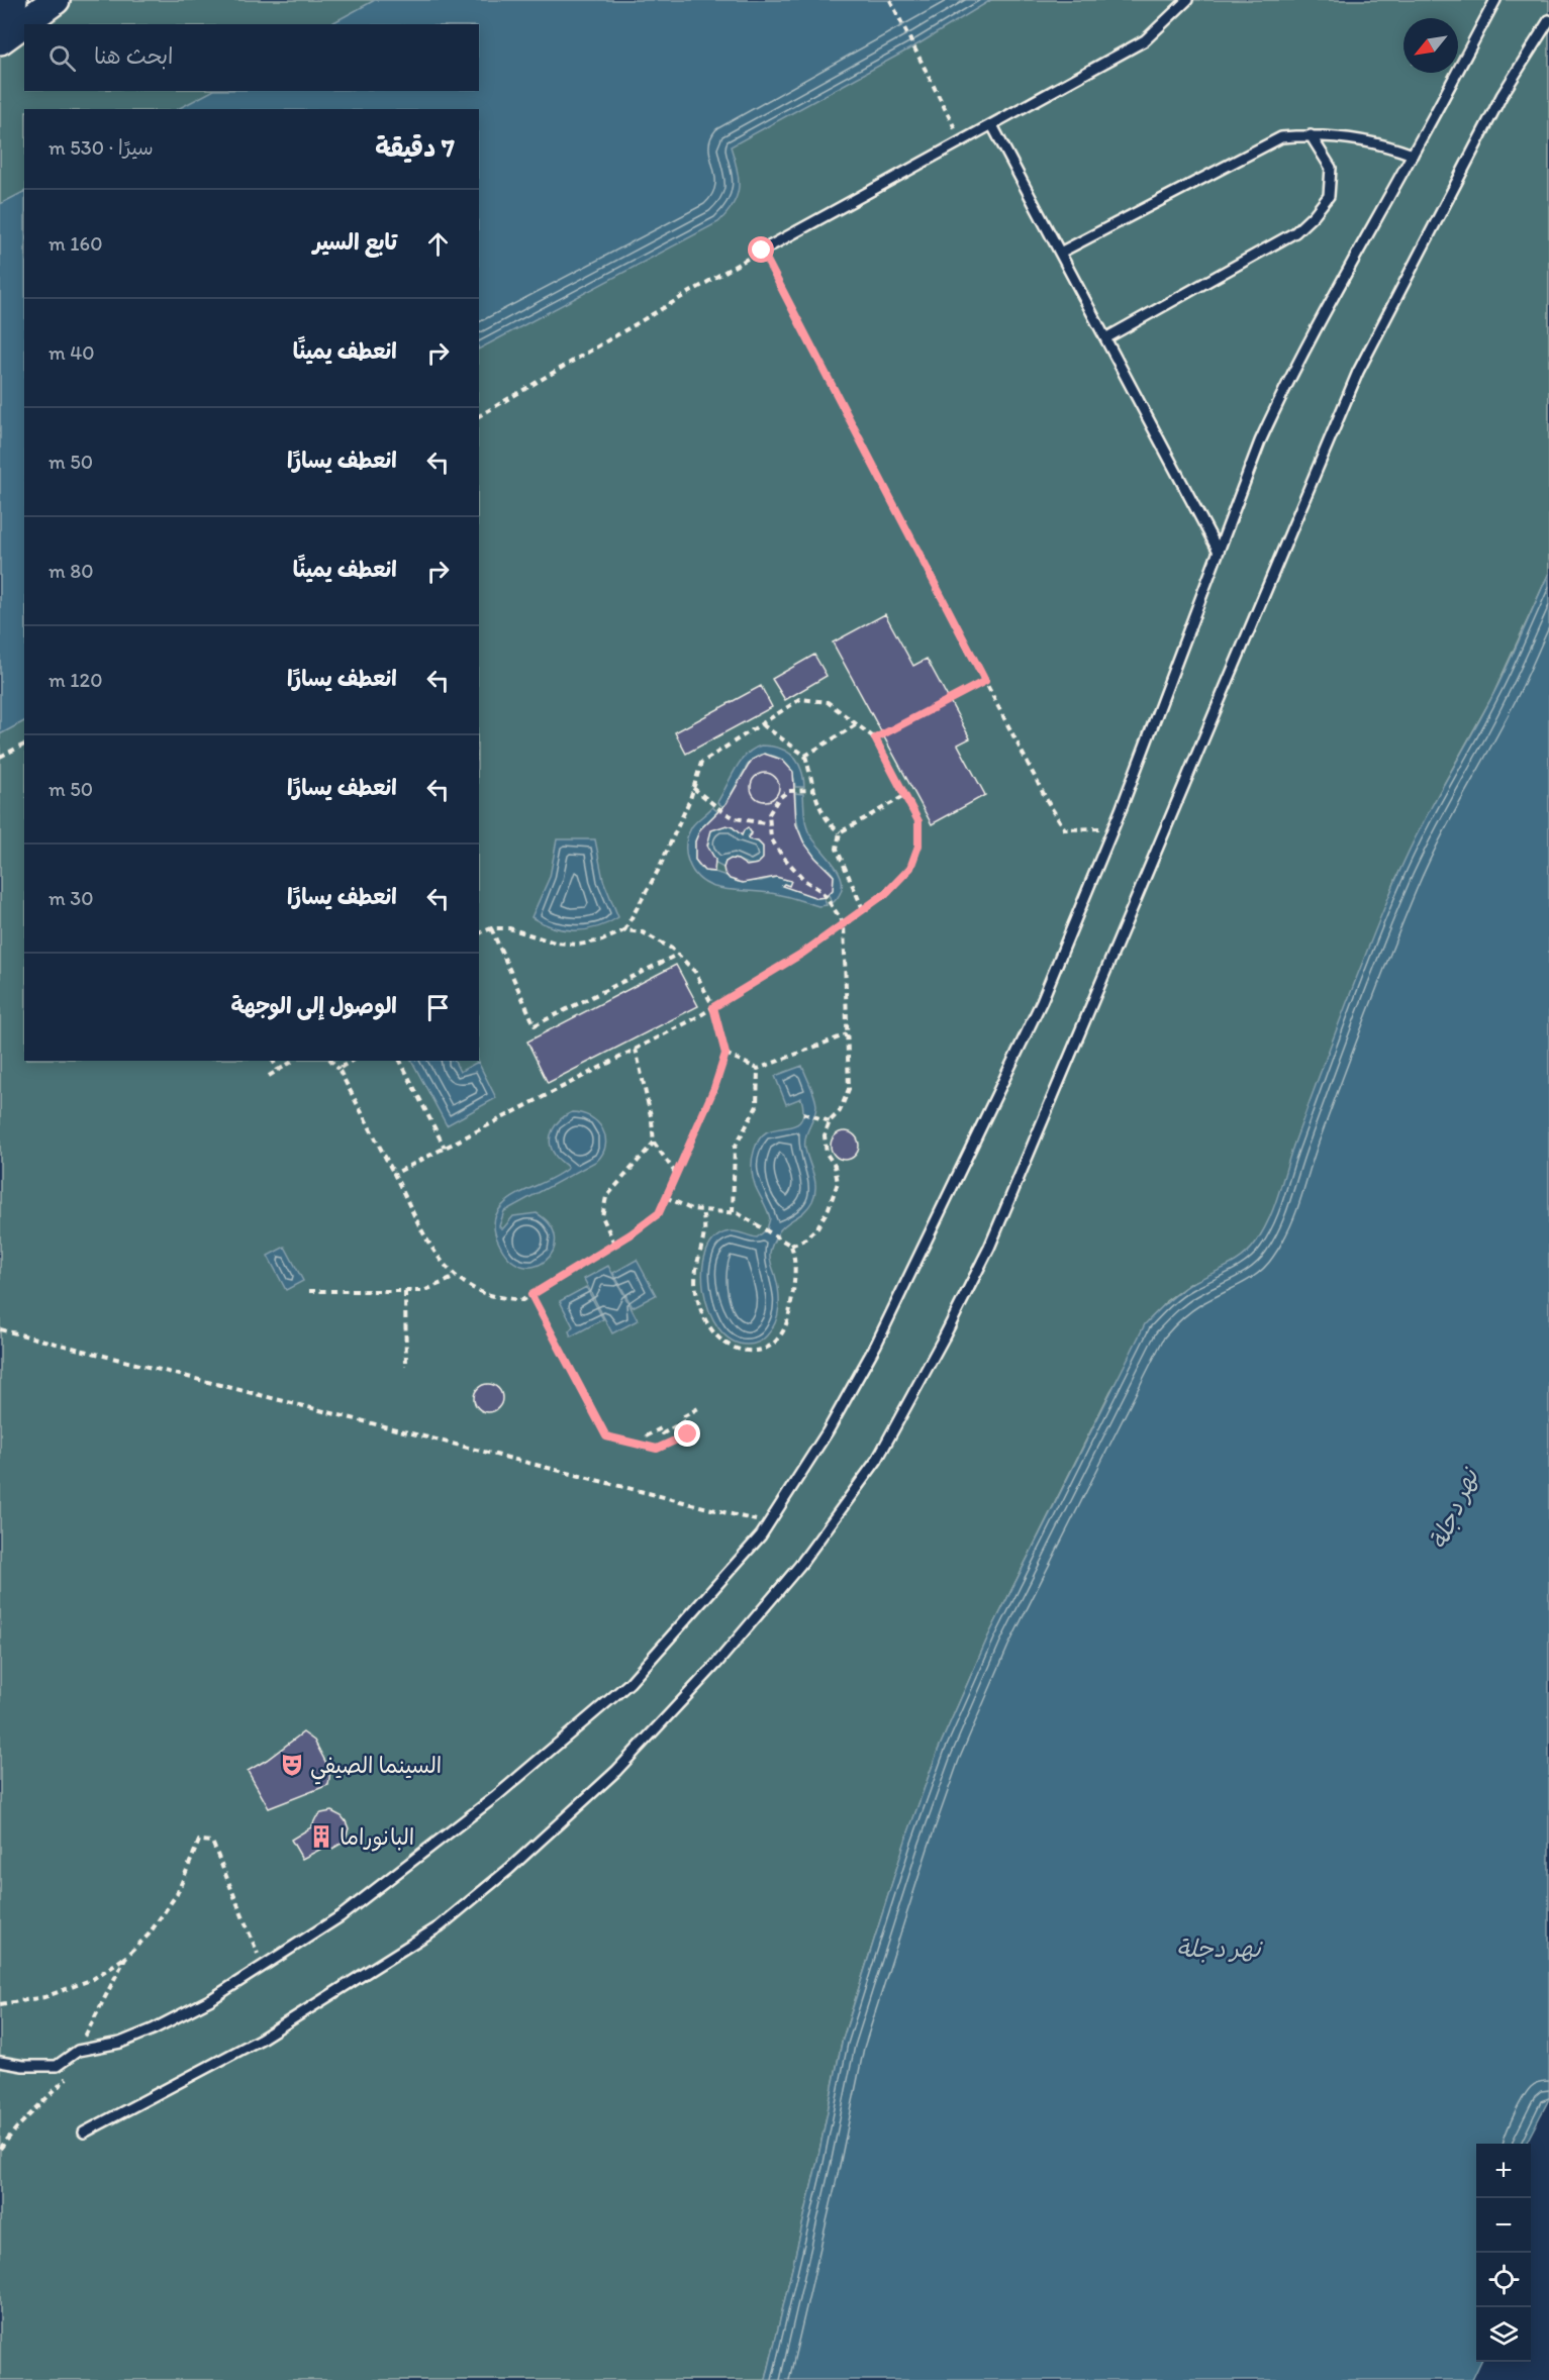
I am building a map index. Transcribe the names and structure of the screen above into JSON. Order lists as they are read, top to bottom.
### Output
{
  "water": ["نهر دجلة"],
  "places": {
    "theatre": ["السينما الصيفي"],
    "building": ["البانوراما"]
  },
  "north": "bottom left",
  "page": {
    "search": "ابحث هنا",
    "heading": ["7 دقيقة", "سيرًا · 530 m"],
    "list": [
      ["تابع السير", "160 m"],
      ["انعطف يمينًا", "40 m"],
      ["انعطف يسارًا", "50 m"],
      ["انعطف يمينًا", "80 m"],
      ["انعطف يسارًا", "120 m"],
      ["انعطف يسارًا", "50 m"],
      ["انعطف يسارًا", "30 m"],
      "الوصول إلى الوجهة"
    ],
    "map_buttons": ["+", "−"]
  }
}
